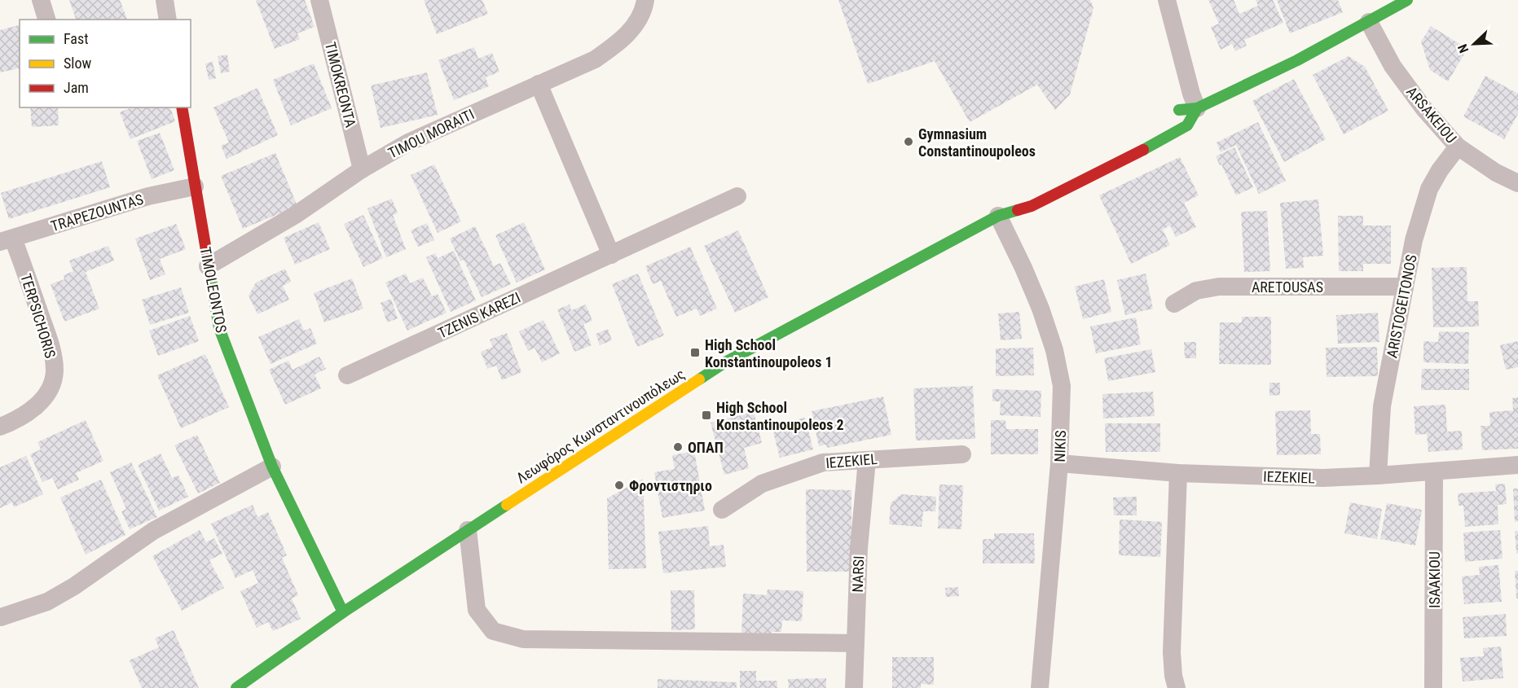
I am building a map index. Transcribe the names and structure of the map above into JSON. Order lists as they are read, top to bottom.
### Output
{
  "streets": {
    "street": [
      "TIMOKREONTA",
      "ARSAKEIOU",
      "TIMOU MORAITI",
      "TRAPEZOUNTAS",
      "ARETOUSAS",
      "TIMOLEONTOS",
      "ARISTOGEITONOS",
      "TZENIS KAREZI",
      "TERPSICHORIS",
      "Λεωφόρος Κωνσταντινουπόλεως",
      "NIKIS",
      "IEZEKIEL",
      "NARSI",
      "ISAAKIOU"
    ]
  },
  "crossings": [
    ["TIMOKREONTA", "TIMOU MORAITI"],
    ["ARSAKEIOU", "ARISTOGEITONOS"],
    ["ARSAKEIOU", "Λεωφόρος Κωνσταντινουπόλεως"],
    ["TIMOU MORAITI", "TIMOLEONTOS"],
    ["TRAPEZOUNTAS", "TIMOLEONTOS"],
    ["TRAPEZOUNTAS", "TERPSICHORIS"],
    ["ARETOUSAS", "ARISTOGEITONOS"],
    ["TIMOLEONTOS", "Λεωφόρος Κωνσταντινουπόλεως"],
    ["ARISTOGEITONOS", "IEZEKIEL"],
    ["Λεωφόρος Κωνσταντινουπόλεως", "NIKIS"],
    ["NIKIS", "IEZEKIEL"],
    ["IEZEKIEL", "NARSI"],
    ["IEZEKIEL", "ISAAKIOU"]
  ],
  "places": {
    "other": ["Gymnasium Constantinoupoleos", "ΟΠΑΠ", "Φροντιστηριο"],
    "transit": ["High School Konstantinoupoleos 1", "High School Konstantinoupoleos 2"]
  },
  "legend": ["Fast", "Slow", "Jam"],
  "north": "bottom left"
}
